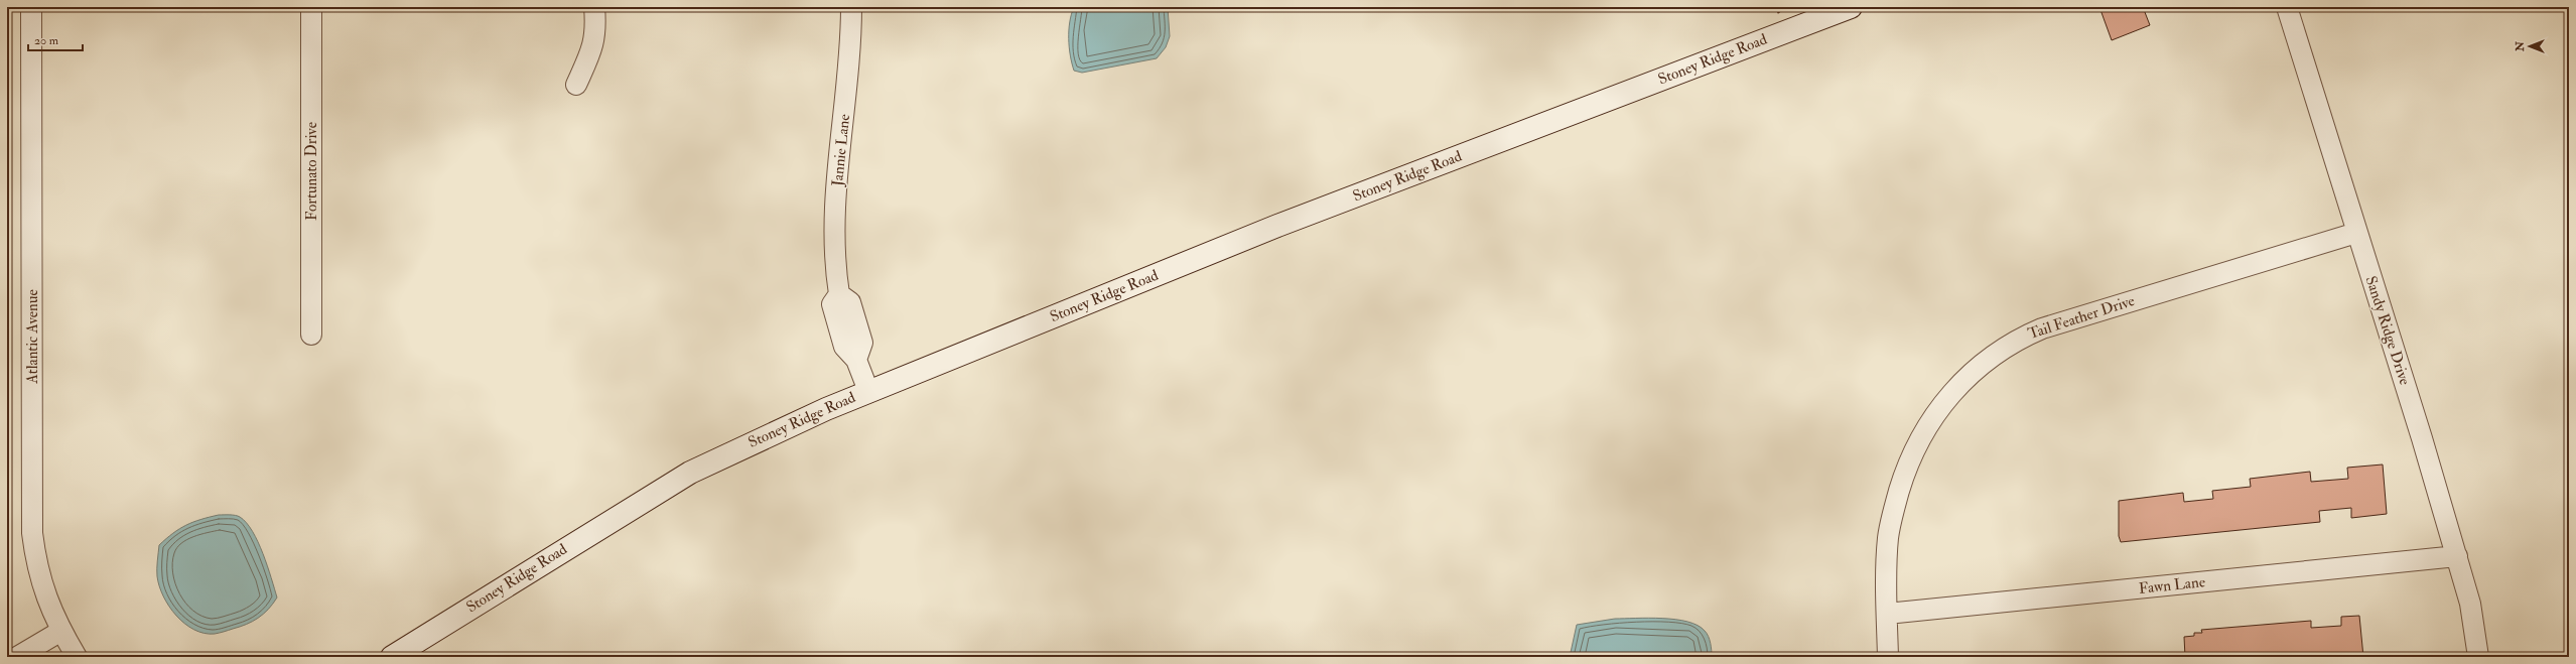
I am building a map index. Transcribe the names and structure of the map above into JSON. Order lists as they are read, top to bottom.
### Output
{
  "streets": {
    "street": [
      "Stoney Ridge Road",
      "Jannie Lane",
      "Fortunato Drive",
      "Tail Feather Drive",
      "Sandy Ridge Drive",
      "Atlantic Avenue",
      "Fawn Lane"
    ]
  },
  "crossings": [
    ["Stoney Ridge Road", "Jannie Lane"],
    ["Tail Feather Drive", "Sandy Ridge Drive"],
    ["Tail Feather Drive", "Fawn Lane"],
    ["Sandy Ridge Drive", "Fawn Lane"]
  ],
  "scale_bar": "20 m",
  "north": "left"
}
